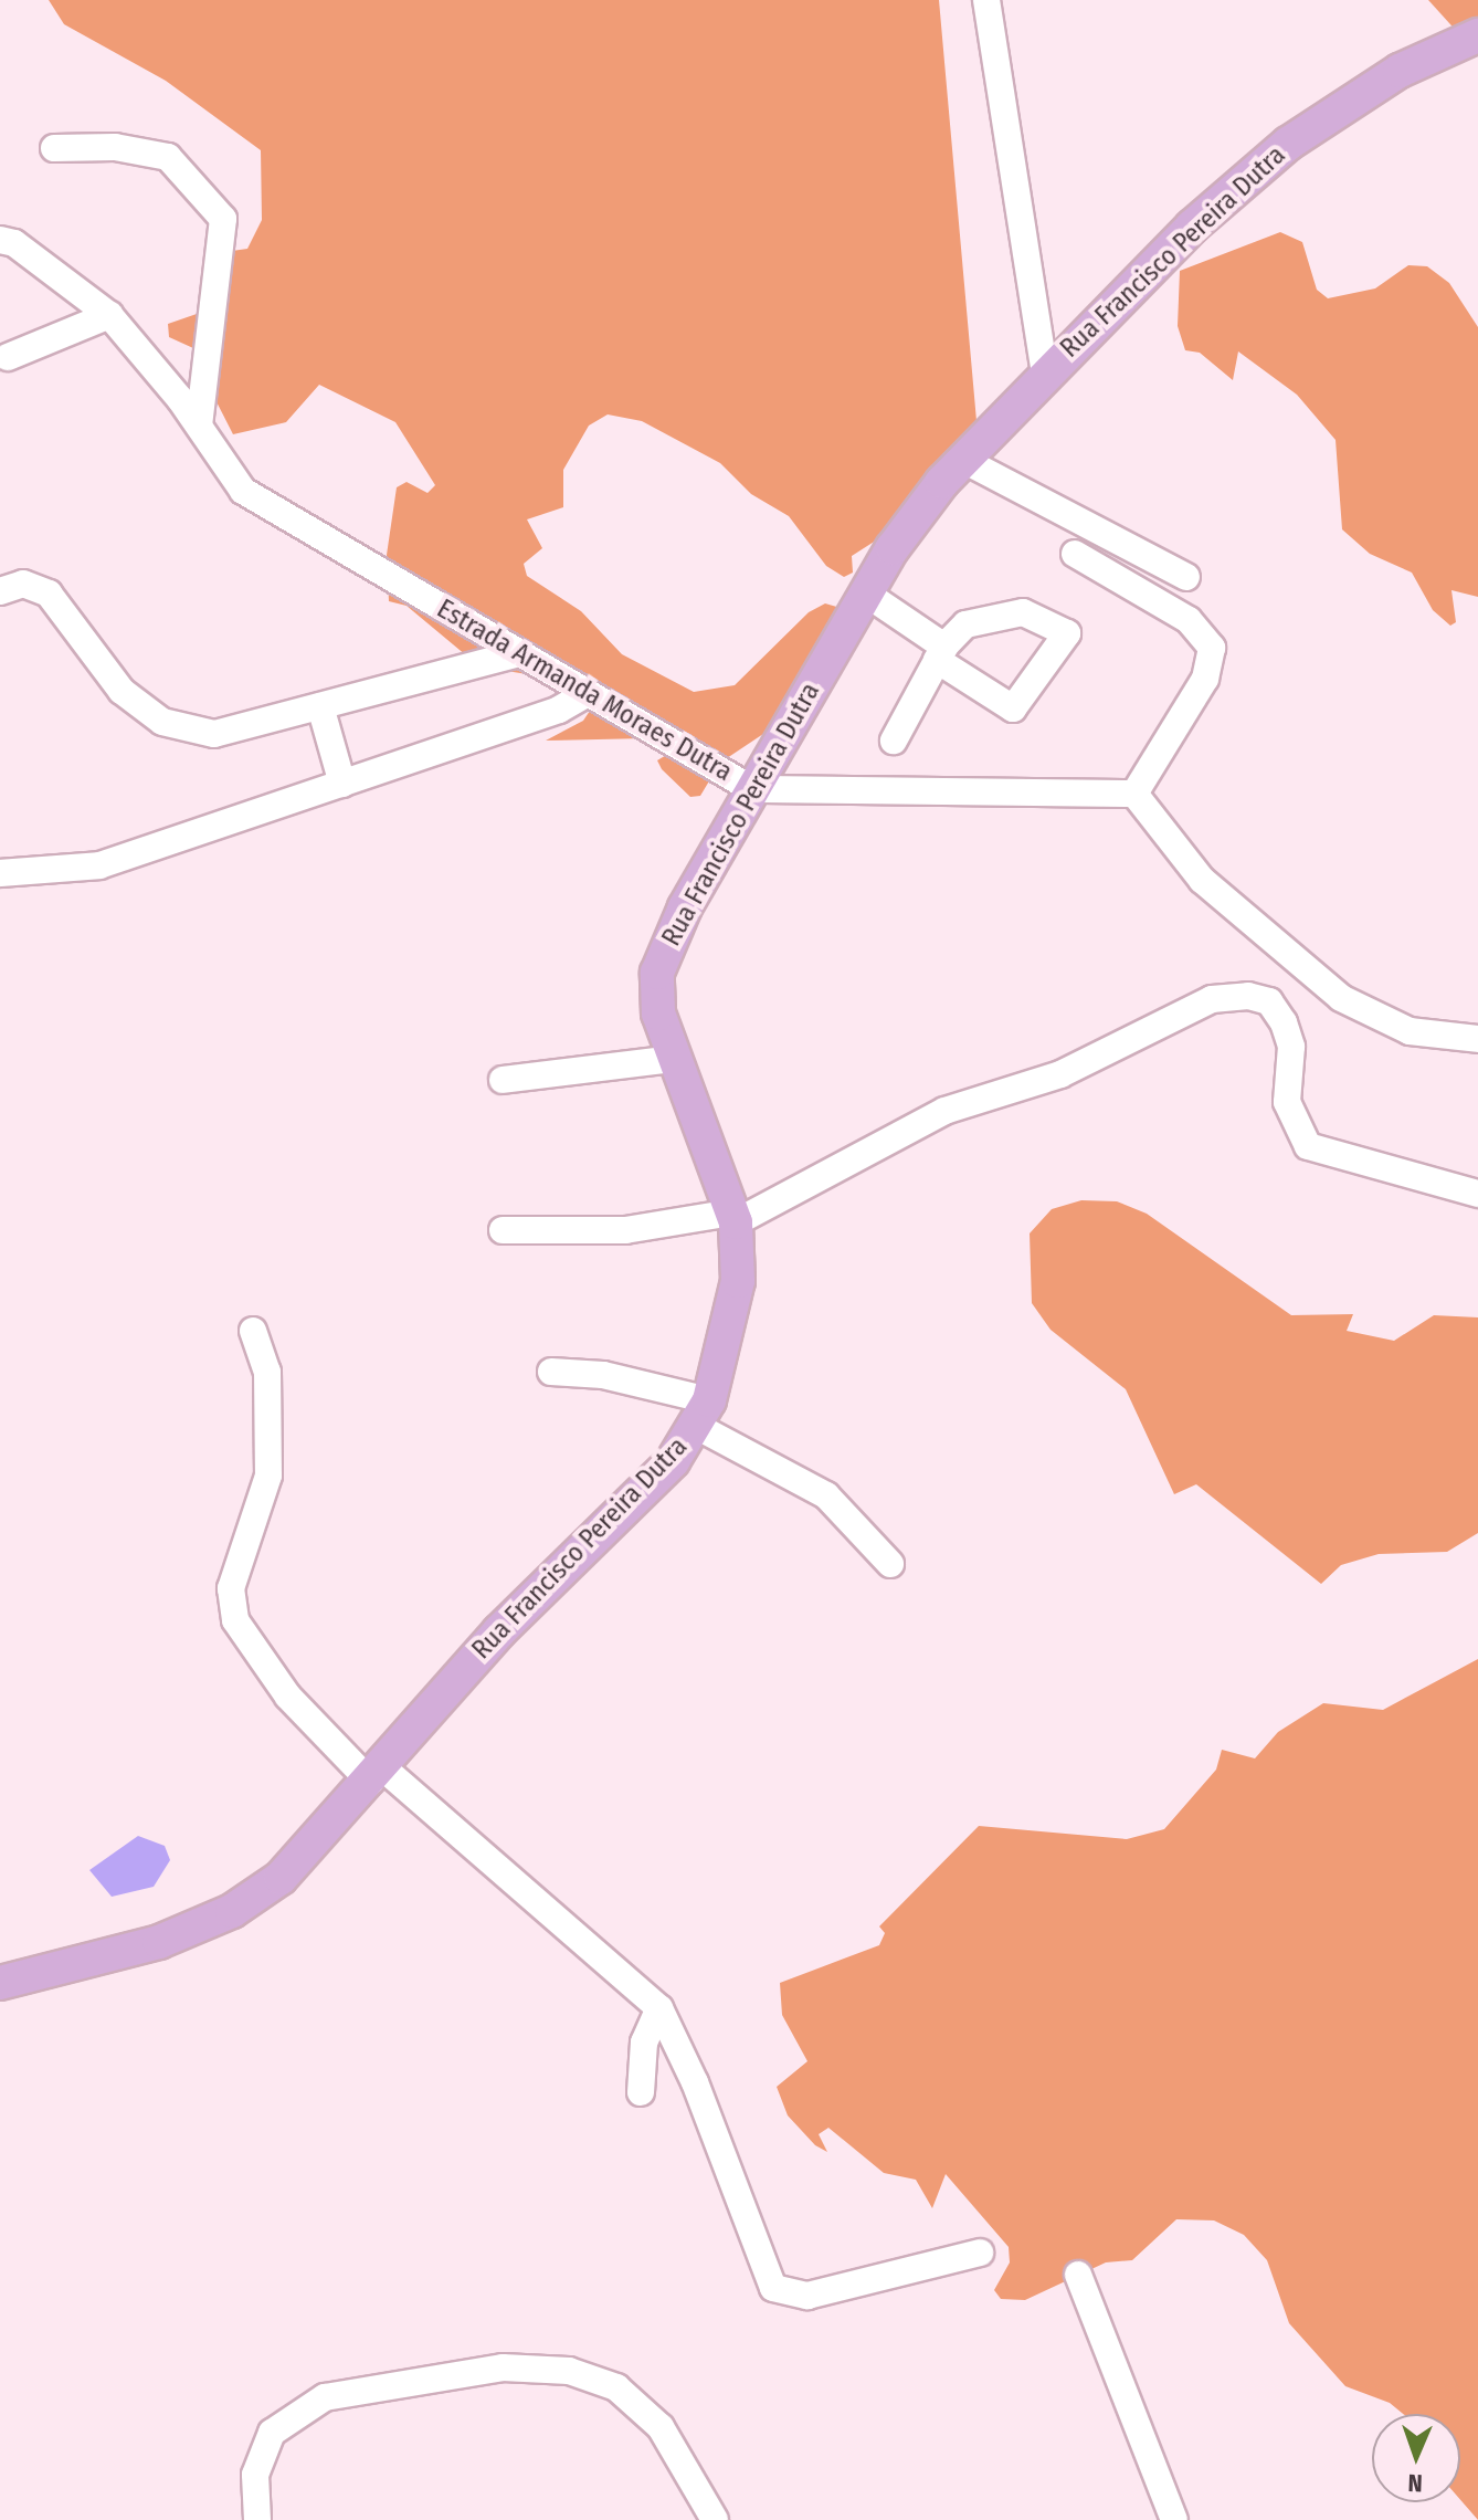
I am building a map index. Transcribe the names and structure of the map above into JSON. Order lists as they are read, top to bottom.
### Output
{
  "streets": {
    "main road": ["Rua Francisco Pereira Dutra"],
    "street": ["Estrada Armanda Moraes Dutra"]
  },
  "crossings": [
    ["Rua Francisco Pereira Dutra", "Estrada Armanda Moraes Dutra"]
  ],
  "north": "bottom"
}
